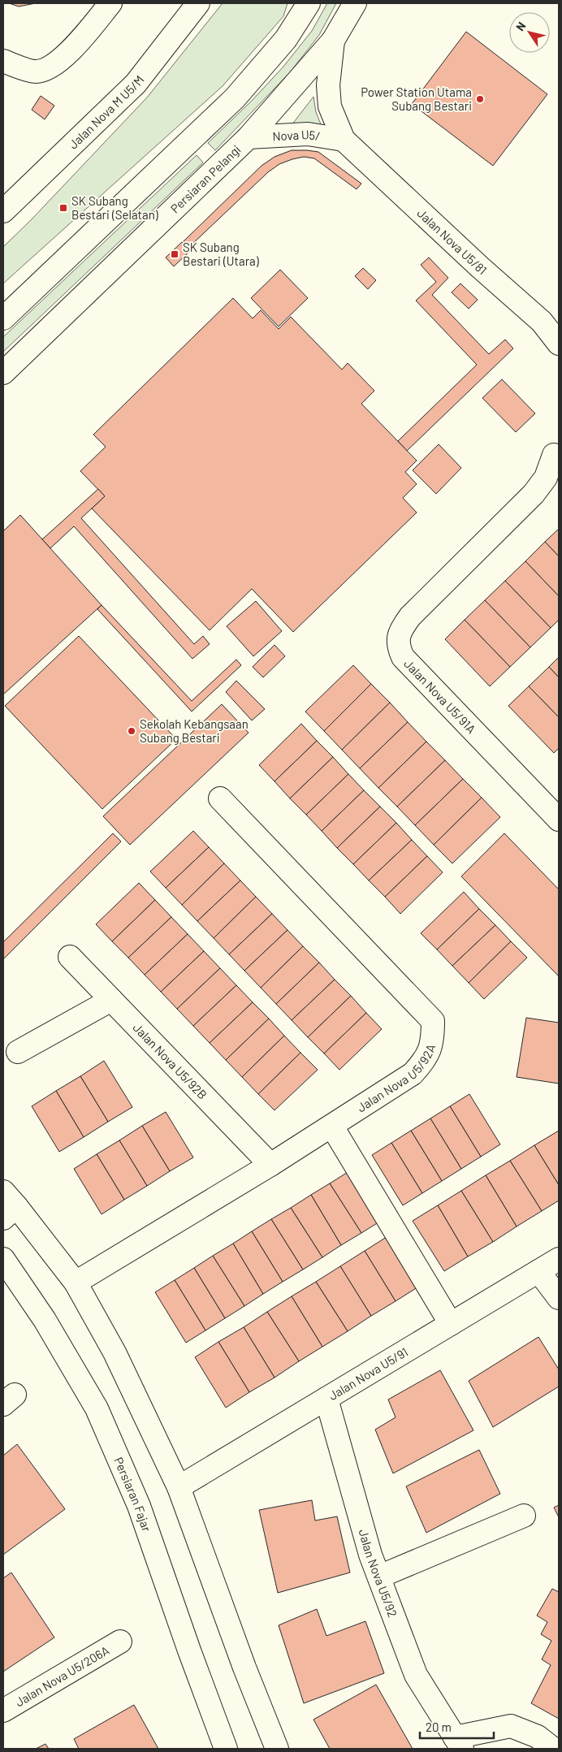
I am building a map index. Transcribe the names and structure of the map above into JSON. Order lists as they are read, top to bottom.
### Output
{
  "streets": {
    "street": [
      "Jalan Nova M U5/M",
      "Nova U5/",
      "Persiaran Pelangi",
      "Jalan Nova U5/81",
      "Jalan Nova U5/91A",
      "Jalan Nova U5/92B",
      "Jalan Nova U5/92A",
      "Jalan Nova U5/91",
      "Persiaran Fajar",
      "Jalan Nova U5/92",
      "Jalan Nova U5/206A"
    ]
  },
  "crossings": [
    ["Nova U5/", "Persiaran Pelangi"],
    ["Nova U5/", "Jalan Nova U5/81"],
    ["Jalan Nova U5/92B", "Jalan Nova U5/92A"],
    ["Jalan Nova U5/91", "Jalan Nova U5/92"]
  ],
  "places": {
    "other": ["Power Station Utama Subang Bestari", "Sekolah Kebangsaan Subang Bestari"],
    "transit": ["SK Subang Bestari (Selatan)", "SK Subang Bestari (Utara)"]
  },
  "scale_bar": "20 m",
  "north": "top left"
}
